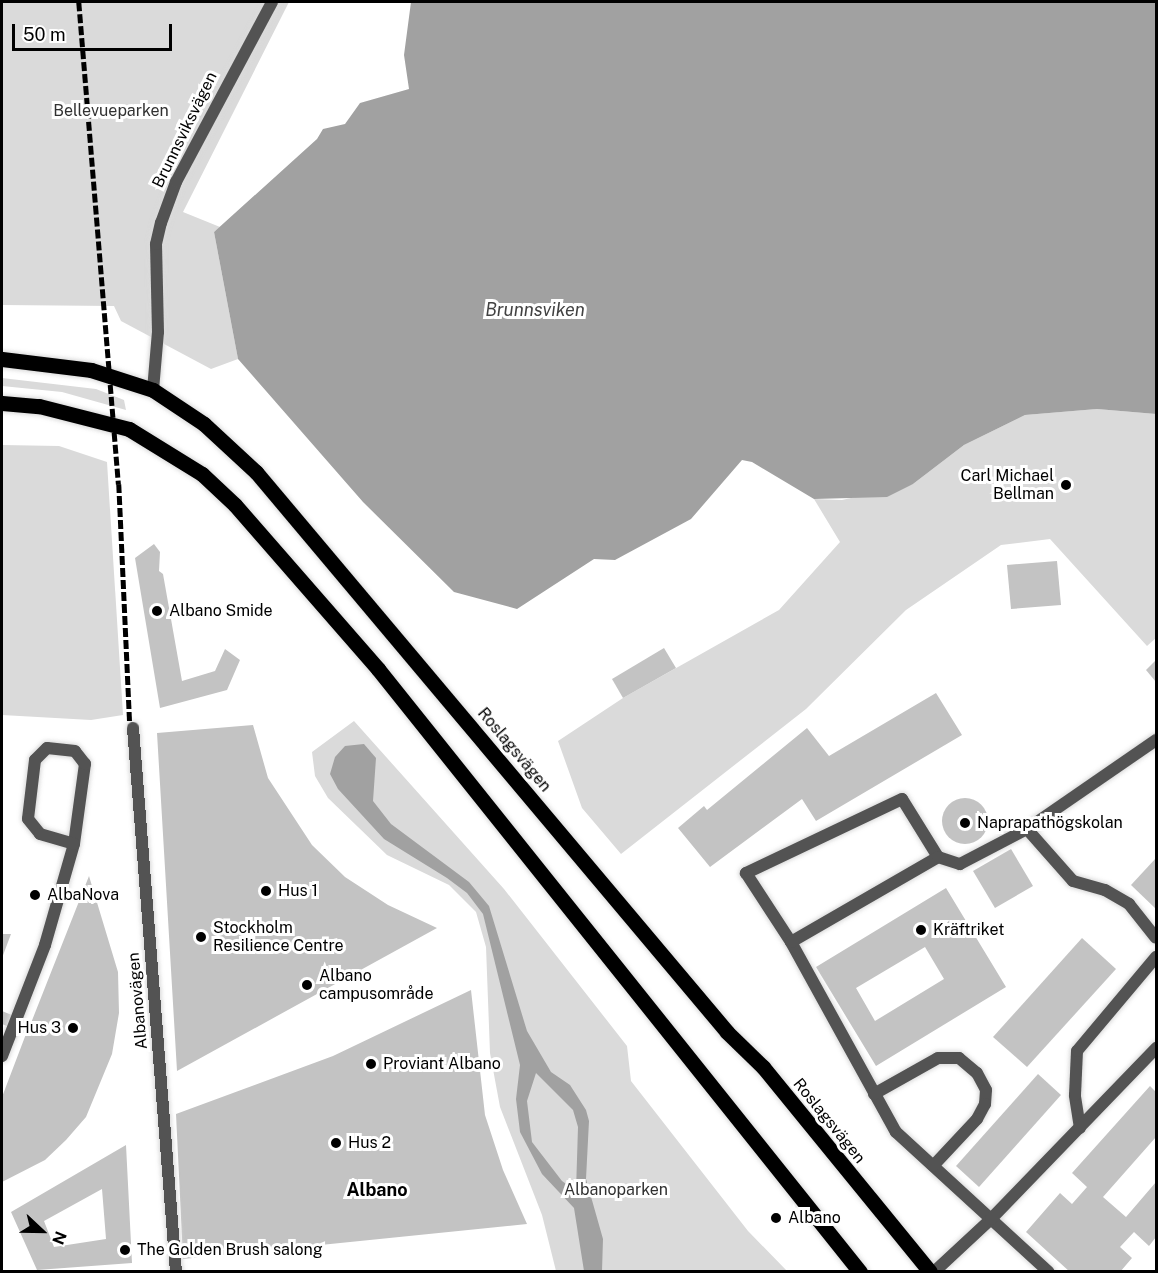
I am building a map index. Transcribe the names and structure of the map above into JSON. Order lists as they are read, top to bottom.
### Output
{
  "streets": {
    "main road": ["Roslagsvägen"],
    "street": ["Brunnsviksvägen", "Albanovägen"]
  },
  "crossings": [
    ["Brunnsviksvägen", "Roslagsvägen"]
  ],
  "districts": ["Albano"],
  "water": ["Brunnsviken"],
  "parks": ["Bellevueparken", "Albanoparken"],
  "places": [
    "Carl Michael Bellman",
    "Albano Smide",
    "Naprapathögskolan",
    "Hus 1",
    "AlbaNova",
    "Kräftriket",
    "Stockholm Resilience Centre",
    "Albano campusområde",
    "Hus 3",
    "Proviant Albano",
    "Hus 2",
    "Albano",
    "The Golden Brush salong"
  ],
  "scale_bar": "50 m",
  "north": "right"
}
